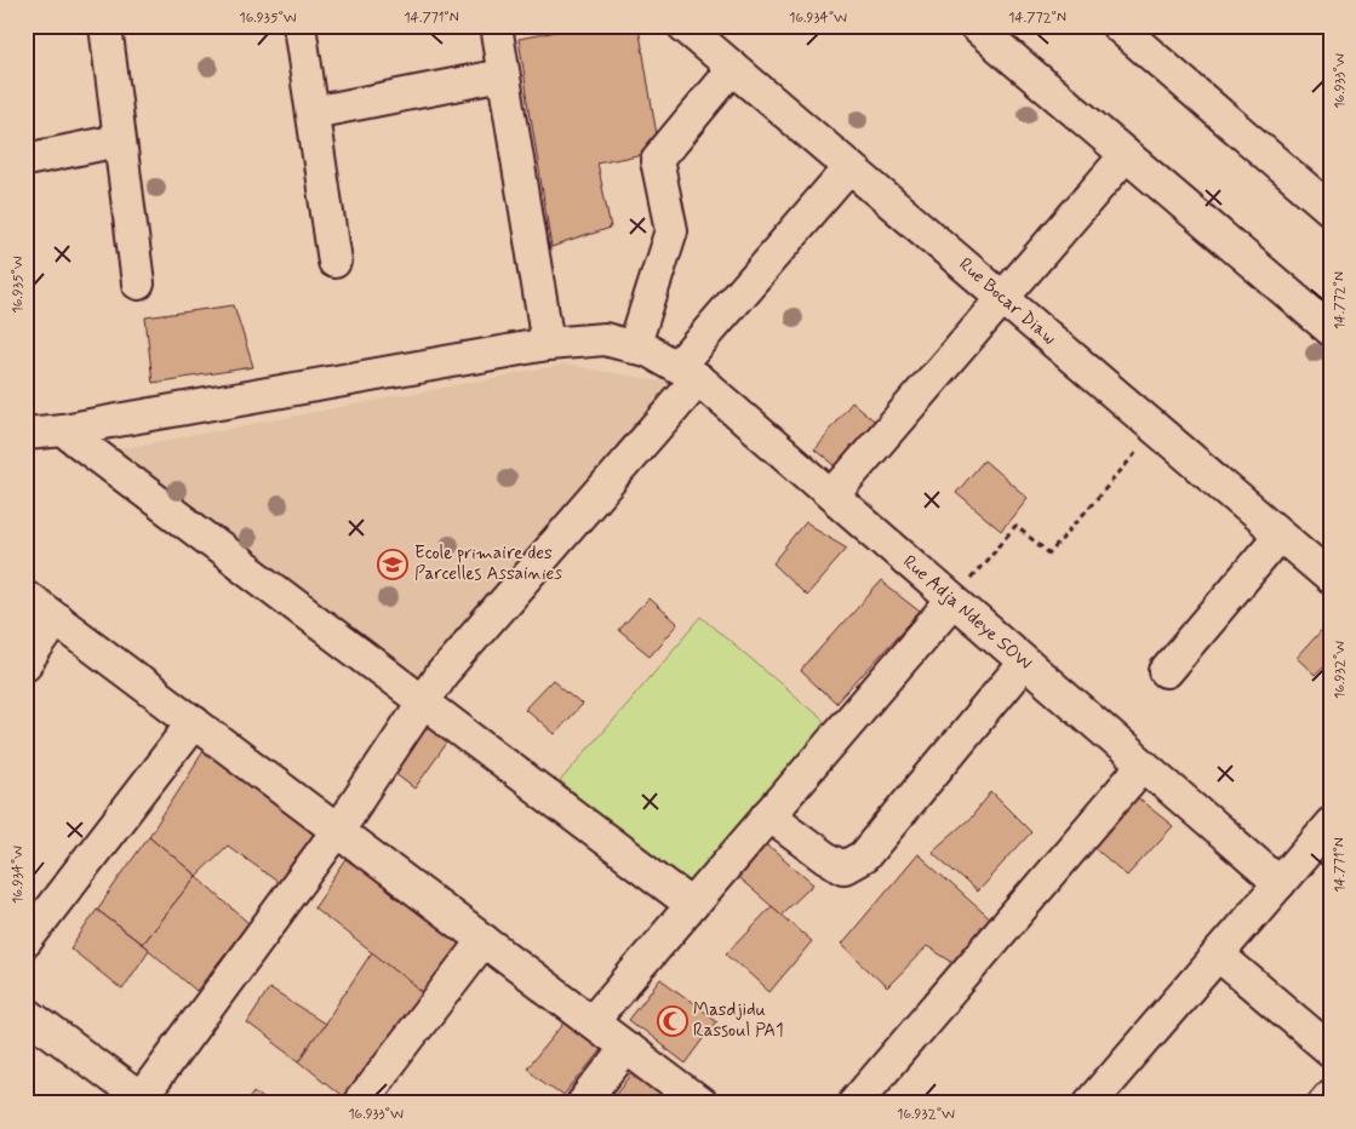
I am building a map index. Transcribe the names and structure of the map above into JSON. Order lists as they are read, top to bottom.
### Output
{
  "streets": {
    "street": ["Rue Bocar Diaw", "Rue Adja Ndeye SOW"]
  },
  "places": {
    "school or university": ["Ecole primaire des Parcelles Assainies"],
    "mosque": ["Masdjidu Rassoul PA1"]
  },
  "coordinates": [
    "16.935°W",
    "14.771°N",
    "16.934°W",
    "14.772°N",
    "16.933°W",
    "16.932°W"
  ]
}
